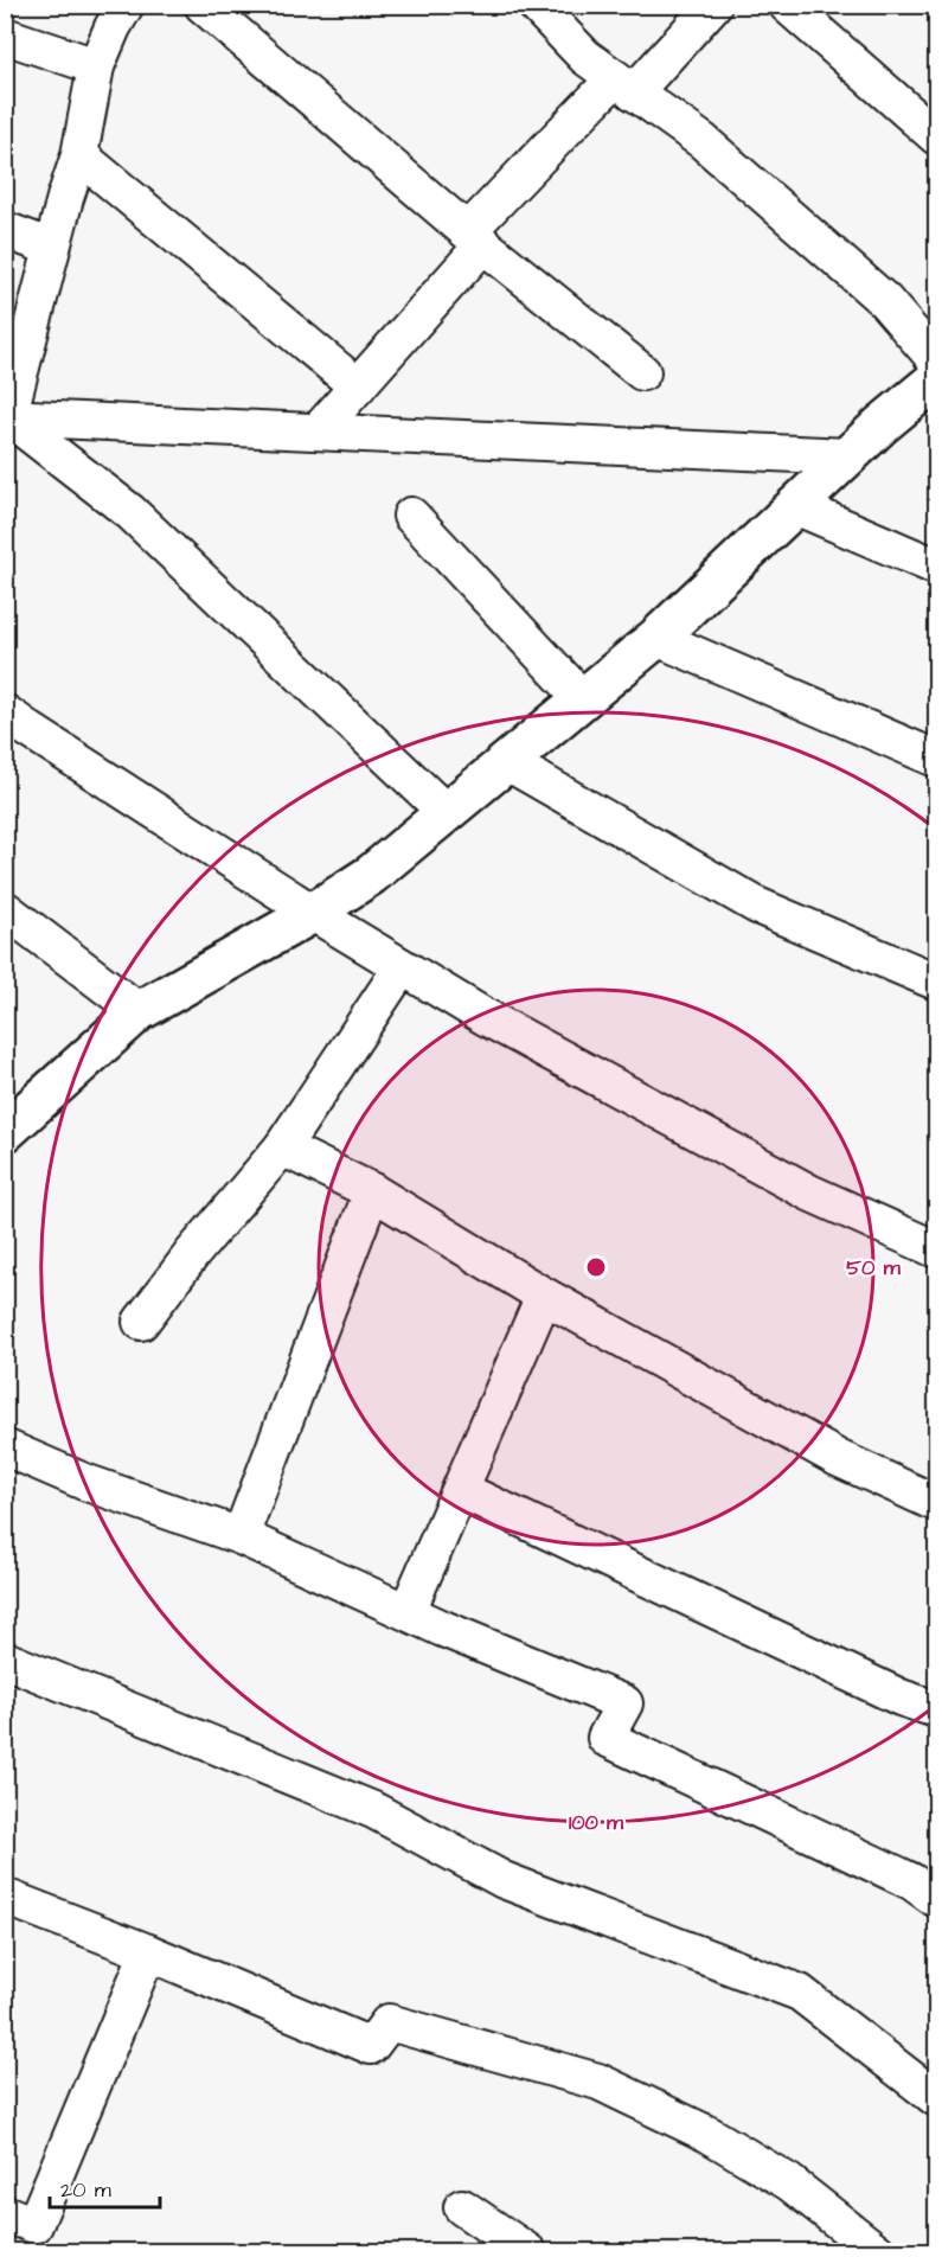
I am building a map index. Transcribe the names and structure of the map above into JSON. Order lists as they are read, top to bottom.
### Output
{
  "scale_bar": "20 m",
  "rings": ["50 m", "100 m"]
}
